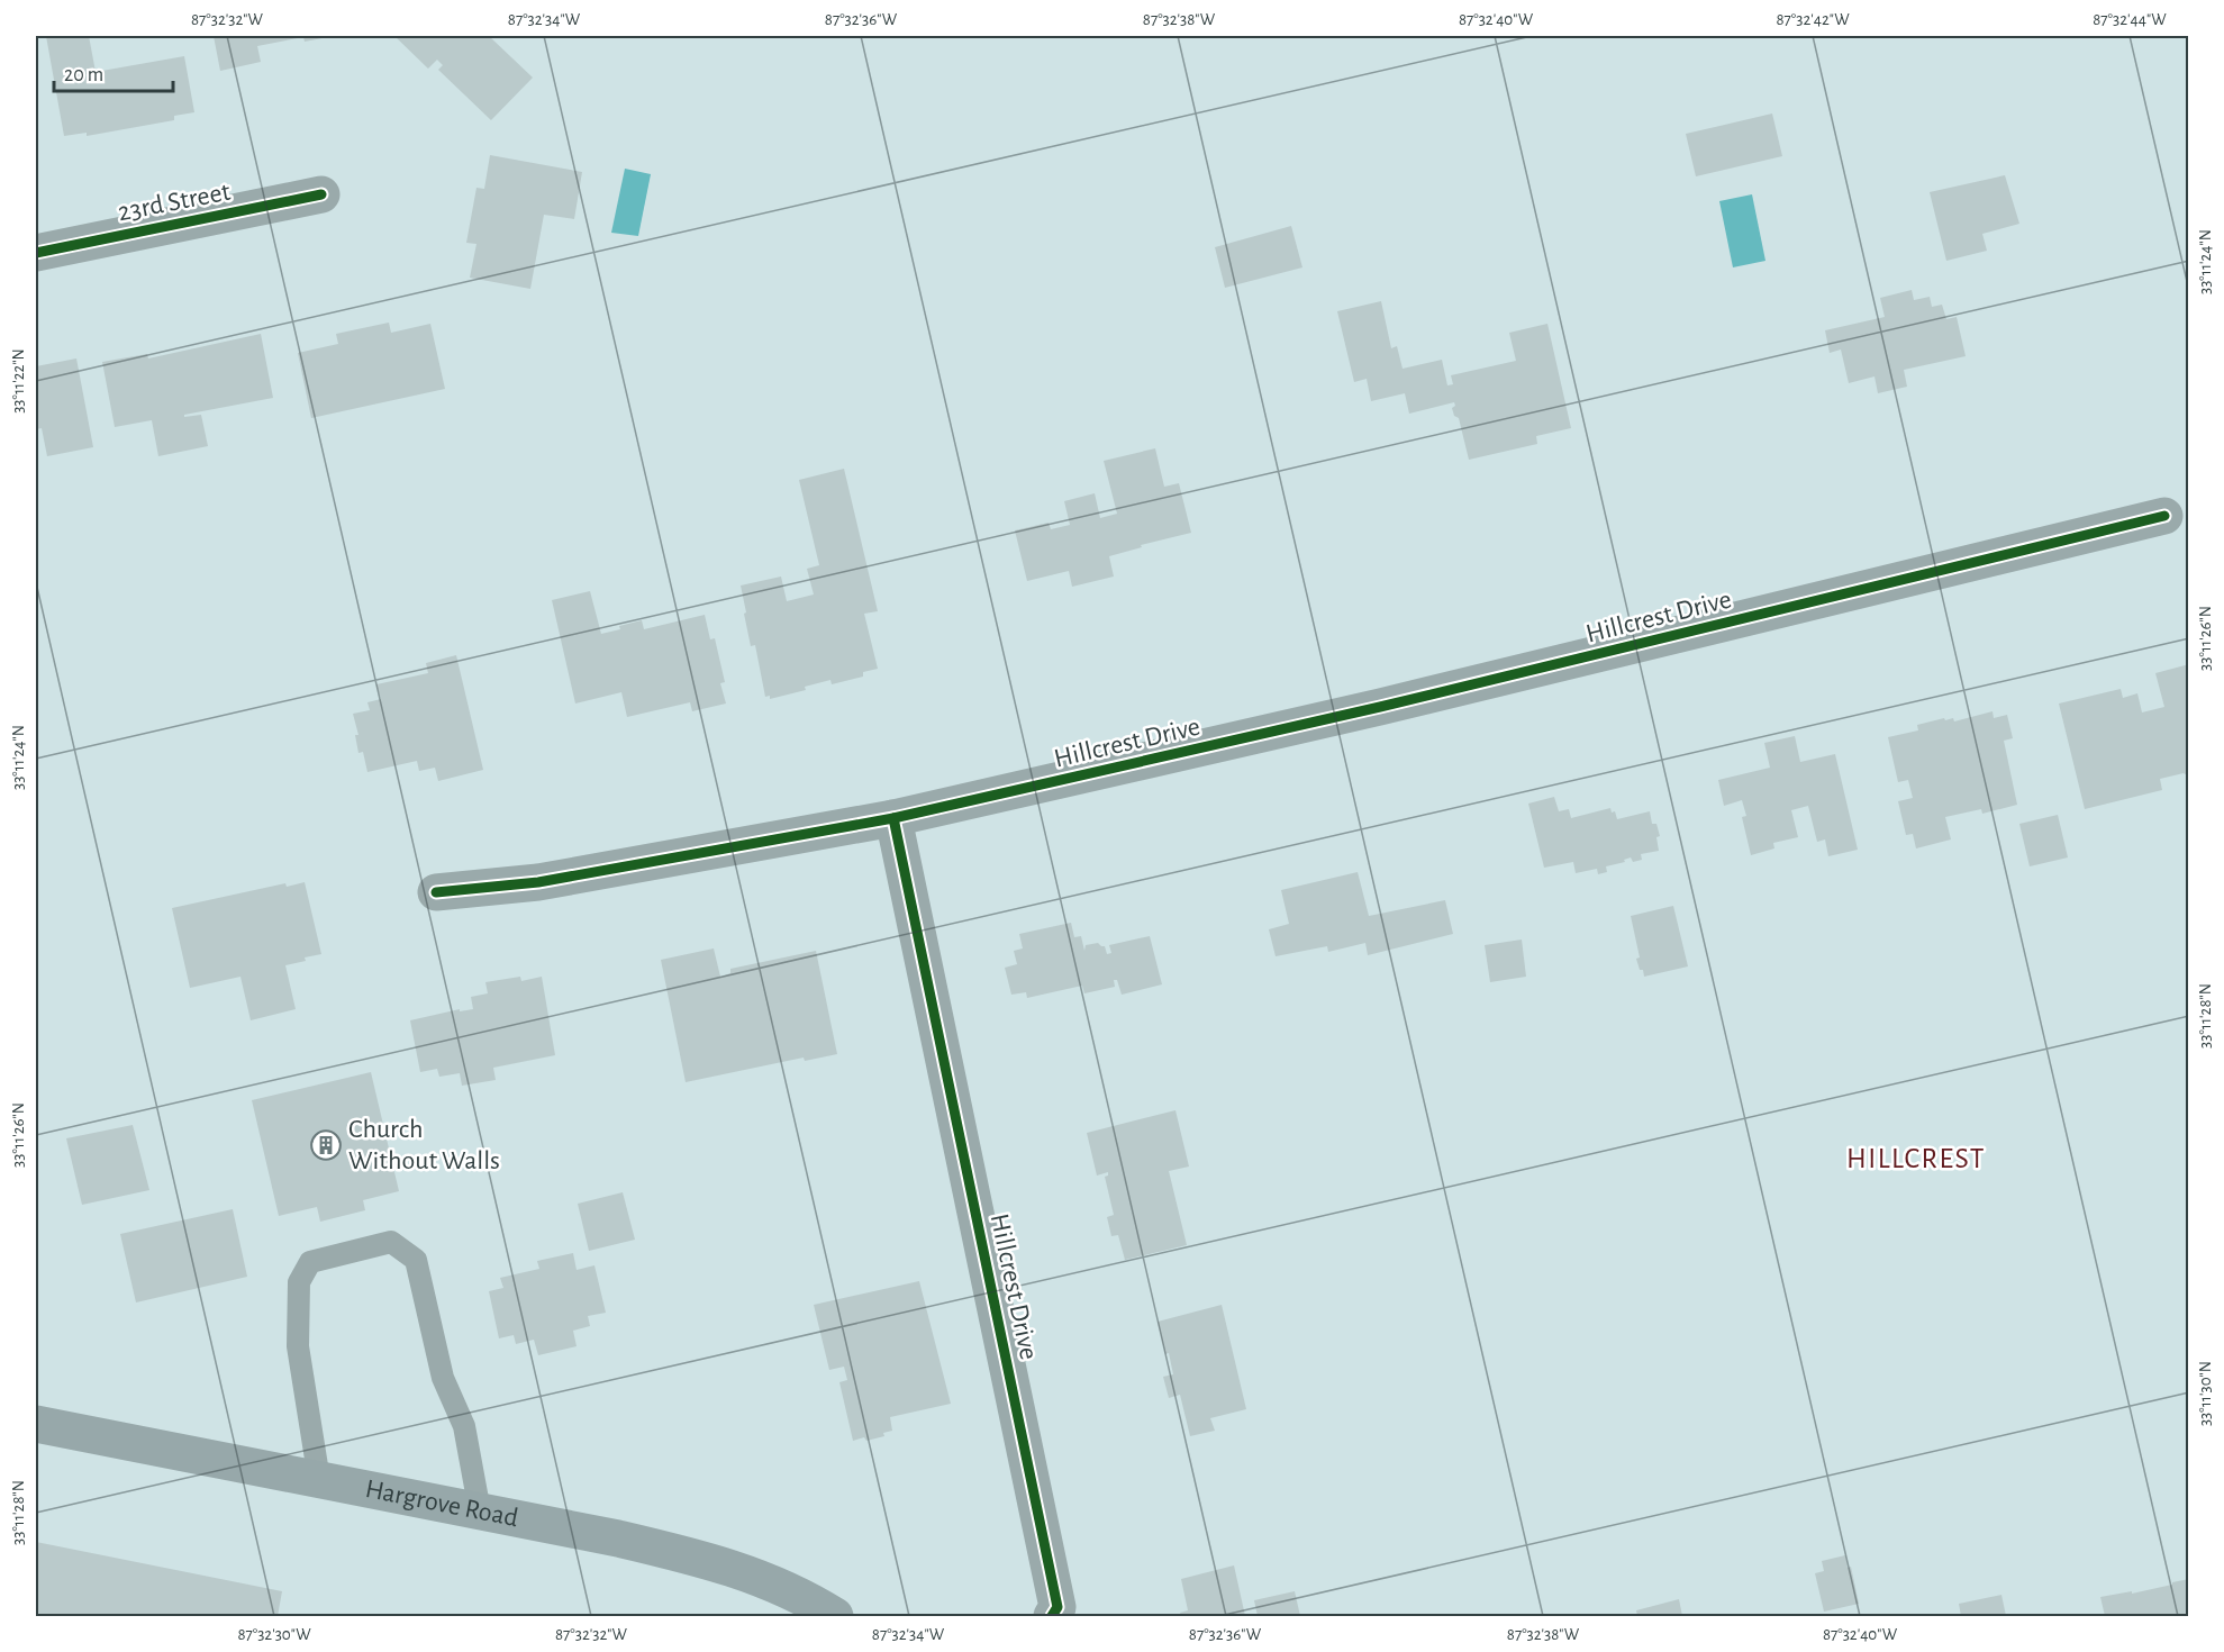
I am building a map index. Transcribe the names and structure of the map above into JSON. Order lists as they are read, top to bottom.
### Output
{
  "streets": {
    "main road": ["Hargrove Road"],
    "street": ["23rd Street", "Hillcrest Drive"]
  },
  "districts": ["HILLCREST"],
  "places": {
    "building": ["Church Without Walls"]
  },
  "scale_bar": "20 m",
  "coordinates": [
    "87°32'32\"W",
    "87°32'34\"W",
    "87°32'36\"W",
    "87°32'38\"W",
    "87°32'40\"W",
    "87°32'42\"W",
    "87°32'44\"W",
    "33°11'24\"N",
    "33°11'22\"N",
    "33°11'26\"N",
    "33°11'28\"N",
    "33°11'30\"N",
    "87°32'30\"W"
  ]
}
